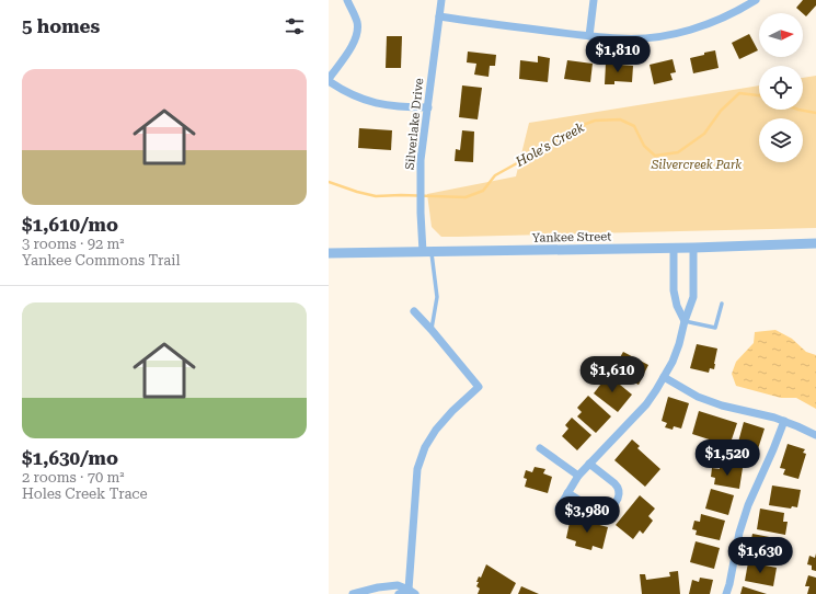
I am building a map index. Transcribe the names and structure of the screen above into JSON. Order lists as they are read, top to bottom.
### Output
{
  "streets": {
    "street": ["Silverlake Drive", "Yankee Street"]
  },
  "crossings": [
    ["Silverlake Drive", "Yankee Street"]
  ],
  "water": ["Hole's Creek"],
  "parks": ["Silvercreek Park"],
  "north": "right",
  "page": {
    "heading": "5 homes",
    "price": [
      "$1,810",
      "$1,610",
      "$1,520",
      "$3,980",
      "$1,630"
    ],
    "list": [
      {
        "name": "$1,610/mo",
        "note": "3 rooms · 92 m² · Yankee Commons Trail"
      },
      {
        "name": "$1,630/mo",
        "note": "2 rooms · 70 m² · Holes Creek Trace"
      }
    ]
  }
}
